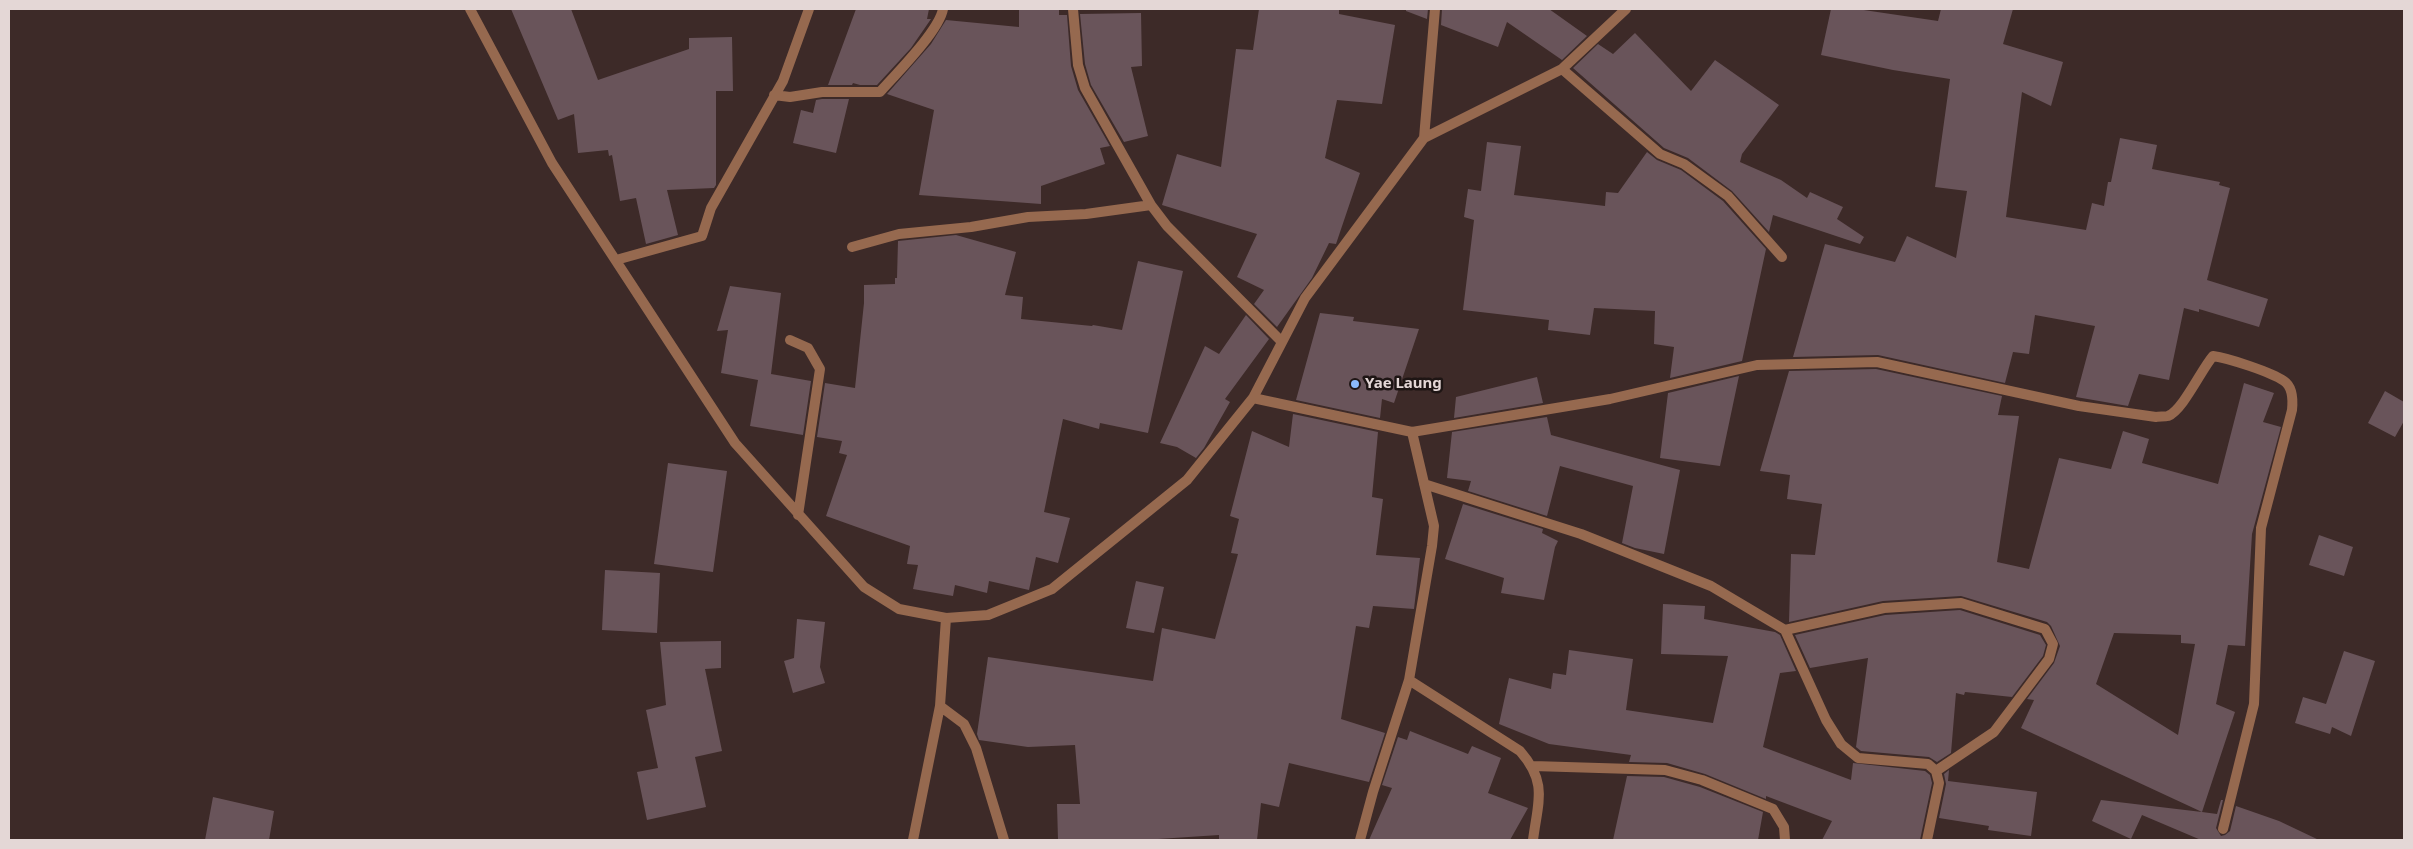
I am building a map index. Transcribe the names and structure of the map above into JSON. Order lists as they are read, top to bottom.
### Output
{
  "places": ["Yae Laung"]
}
